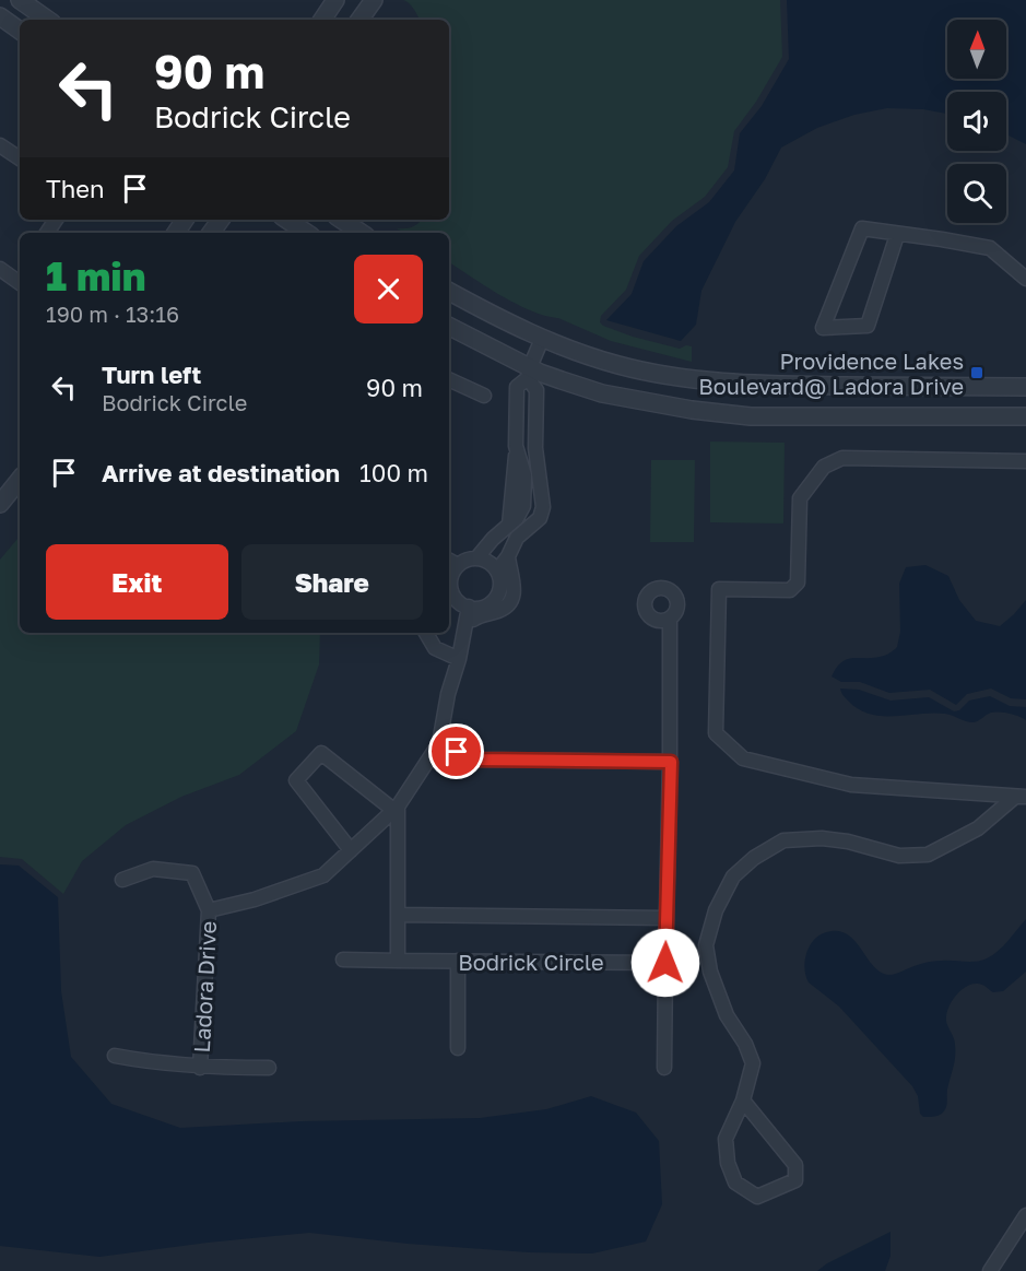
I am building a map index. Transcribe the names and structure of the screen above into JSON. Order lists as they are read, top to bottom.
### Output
{
  "streets": {
    "street": ["Bodrick Circle", "Ladora Drive"]
  },
  "places": {
    "transit": ["Providence Lakes Boulevard@ Ladora Drive"]
  },
  "north": "top",
  "page": {
    "turn": ["90 m", "Bodrick Circle"],
    "then": "Then",
    "heading": ["1 min", "190 m · 13:16"],
    "list": [
      {
        "name": "Turn left",
        "note": "Bodrick Circle",
        "value": "90 m"
      },
      {
        "name": "Arrive at destination",
        "value": "100 m"
      }
    ],
    "buttons": ["Exit", "Share"]
  }
}
